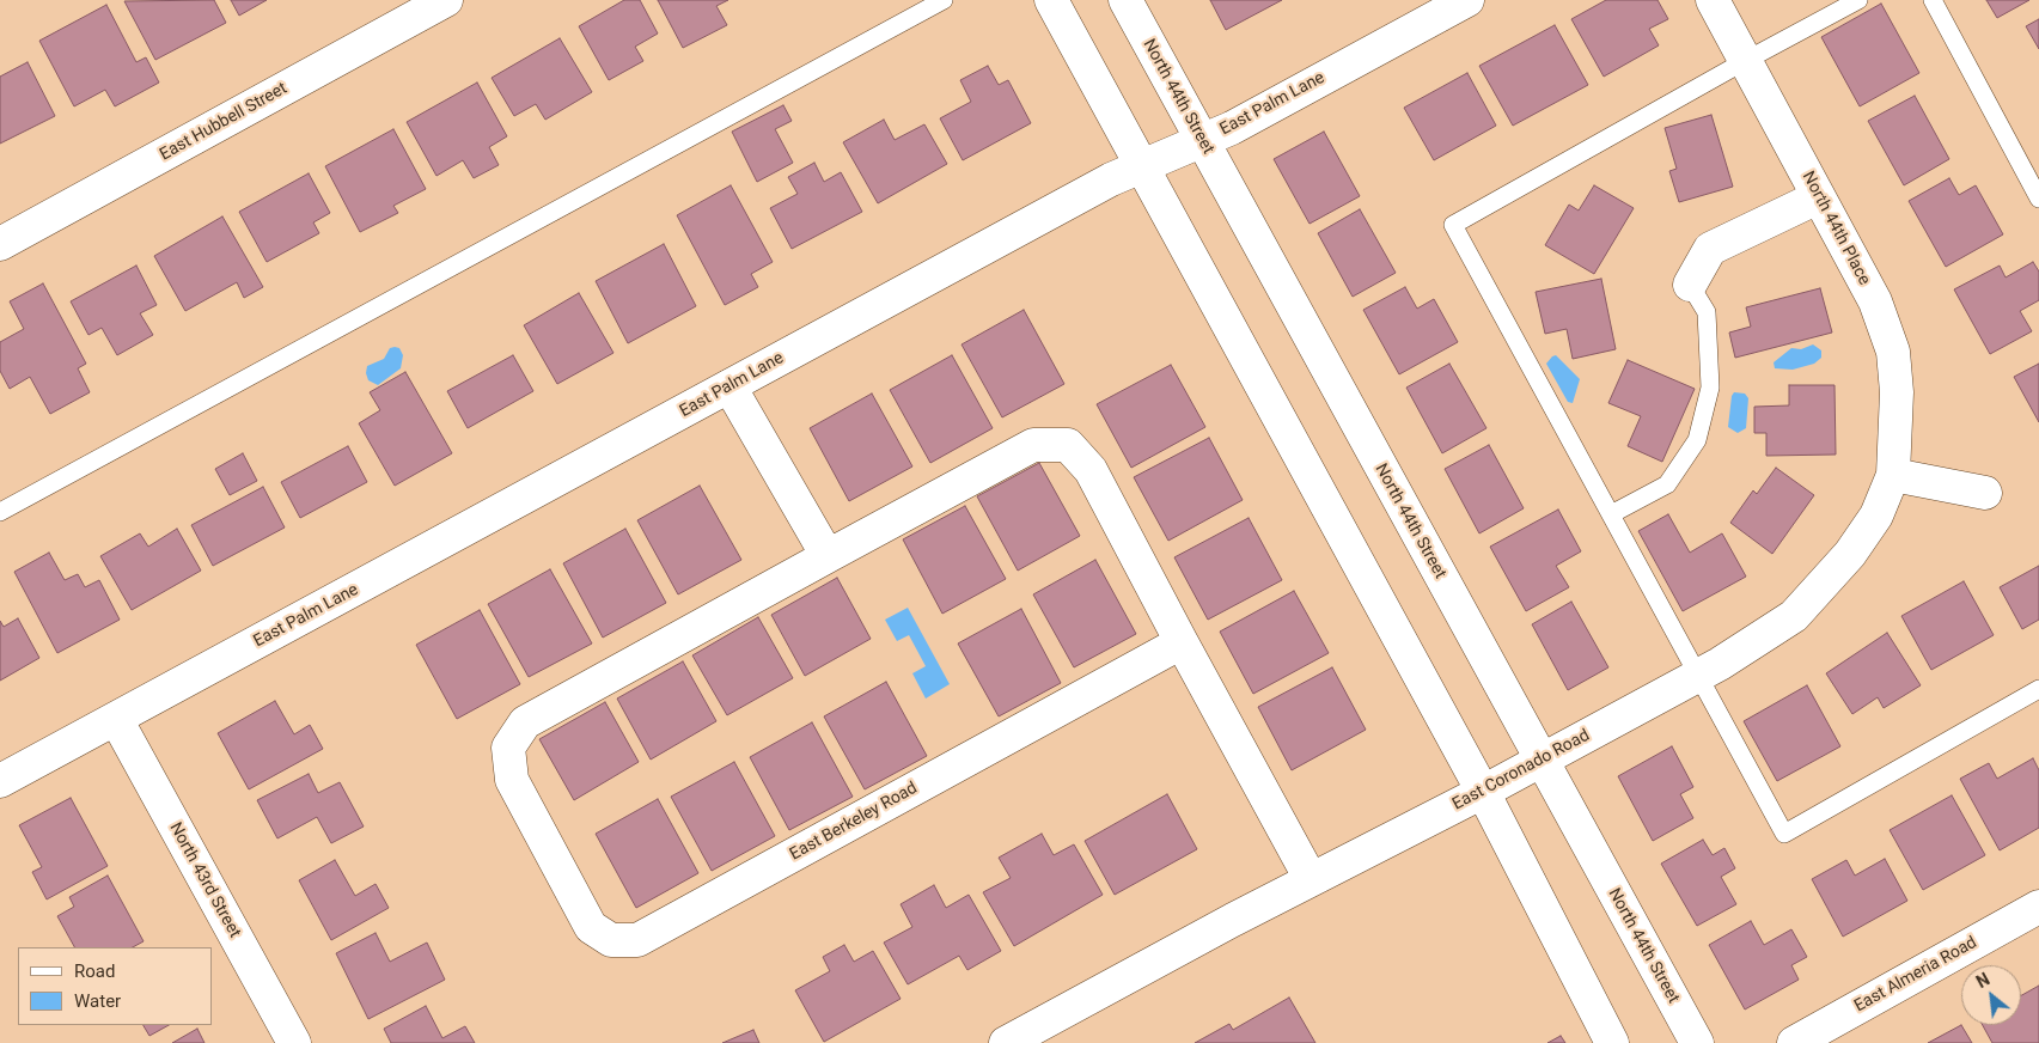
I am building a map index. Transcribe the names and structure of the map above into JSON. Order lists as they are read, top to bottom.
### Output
{
  "streets": {
    "street": [
      "North 44th Street",
      "East Palm Lane",
      "East Hubbell Street",
      "North 44th Place",
      "East Coronado Road",
      "East Berkeley Road",
      "North 43rd Street",
      "East Almeria Road"
    ]
  },
  "crossings": [
    ["North 44th Street", "East Palm Lane"],
    ["North 44th Street", "East Coronado Road"],
    ["East Palm Lane", "North 43rd Street"],
    ["North 44th Place", "East Coronado Road"]
  ],
  "legend": ["Road", "Water"],
  "north": "top left"
}
